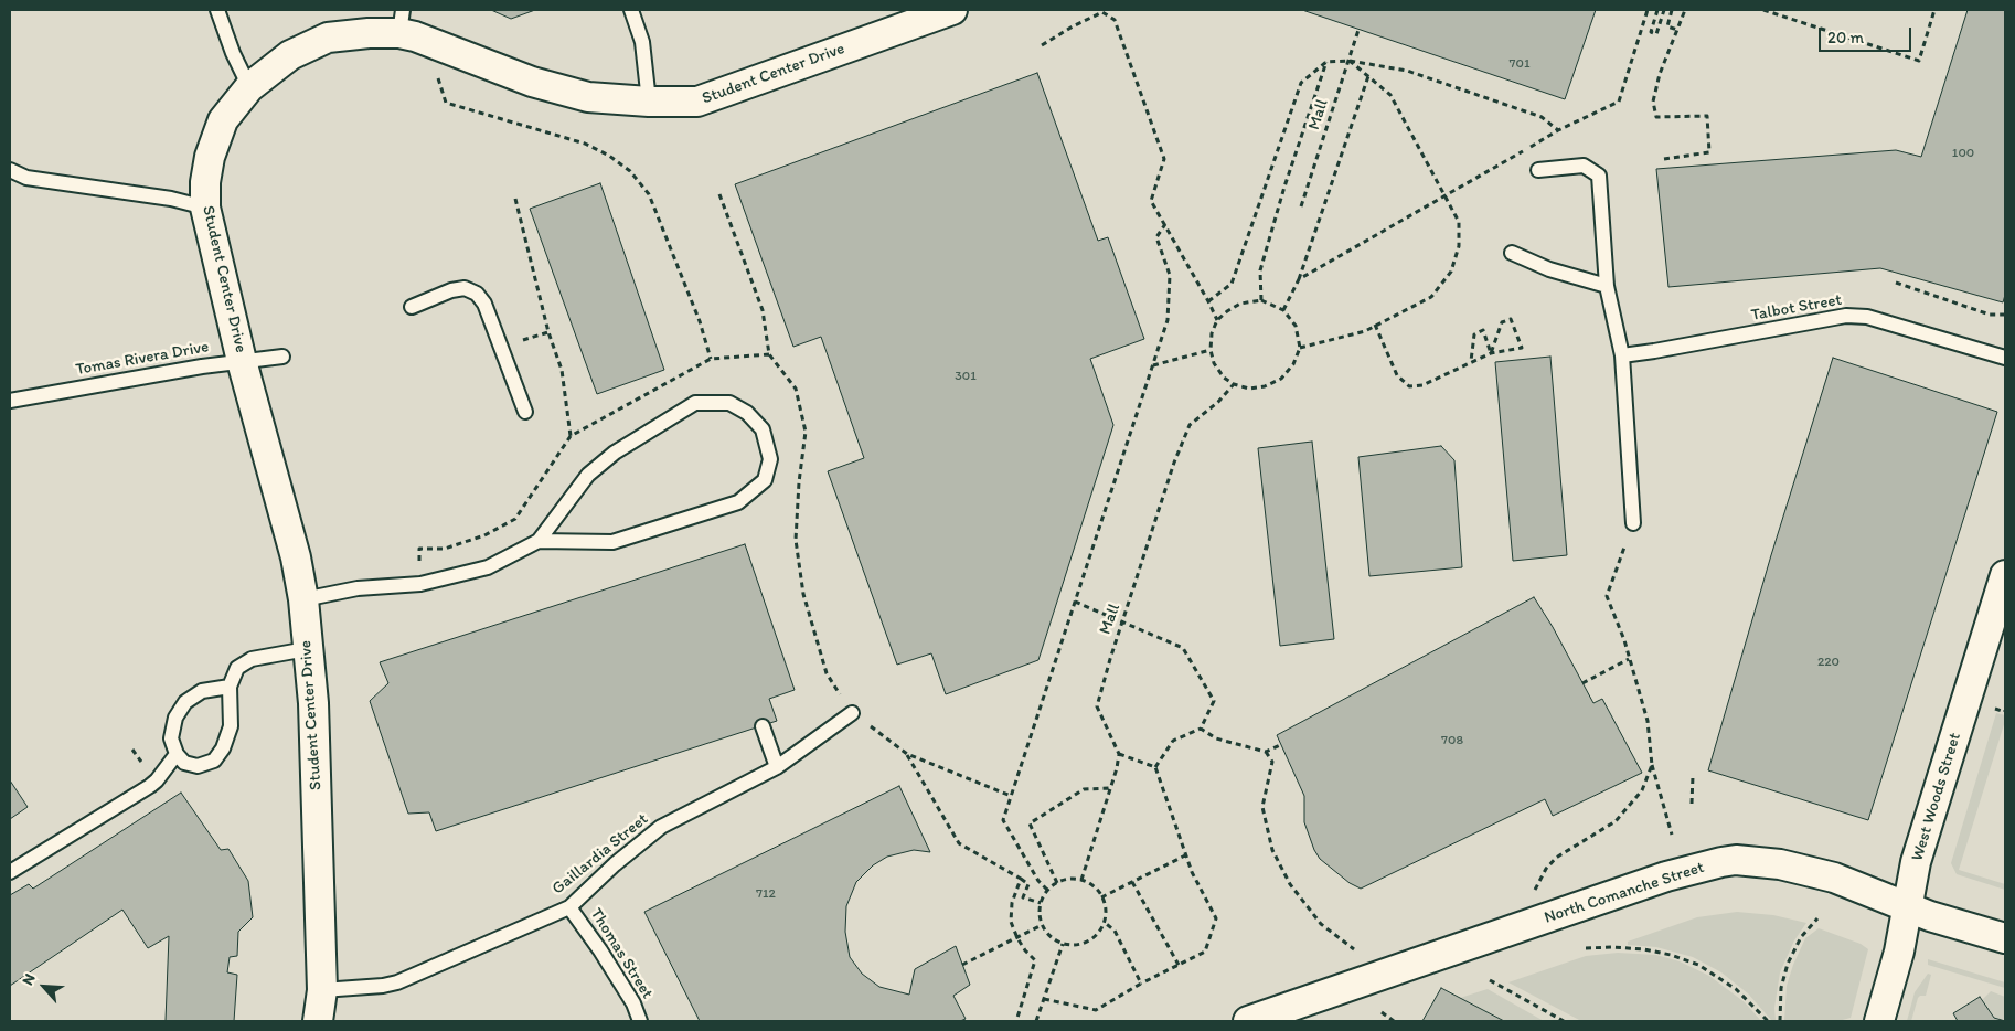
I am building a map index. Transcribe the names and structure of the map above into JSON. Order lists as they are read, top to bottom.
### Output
{
  "streets": {
    "street": ["Student Center Drive", "West Woods Street", "North Comanche Street"],
    "lane": [
      "Talbot Street",
      "Tomas Rivera Drive",
      "Gaillardia Street",
      "Thomas Street"
    ],
    "path": ["Mall"]
  },
  "crossings": [
    ["Student Center Drive", "Tomas Rivera Drive"],
    ["Student Center Drive", "Gaillardia Street"],
    ["West Woods Street", "North Comanche Street"],
    ["Gaillardia Street", "Thomas Street"]
  ],
  "house_numbers": [
    "701",
    "100",
    "301",
    "220",
    "708",
    "712"
  ],
  "scale_bar": "20 m",
  "north": "top left"
}
